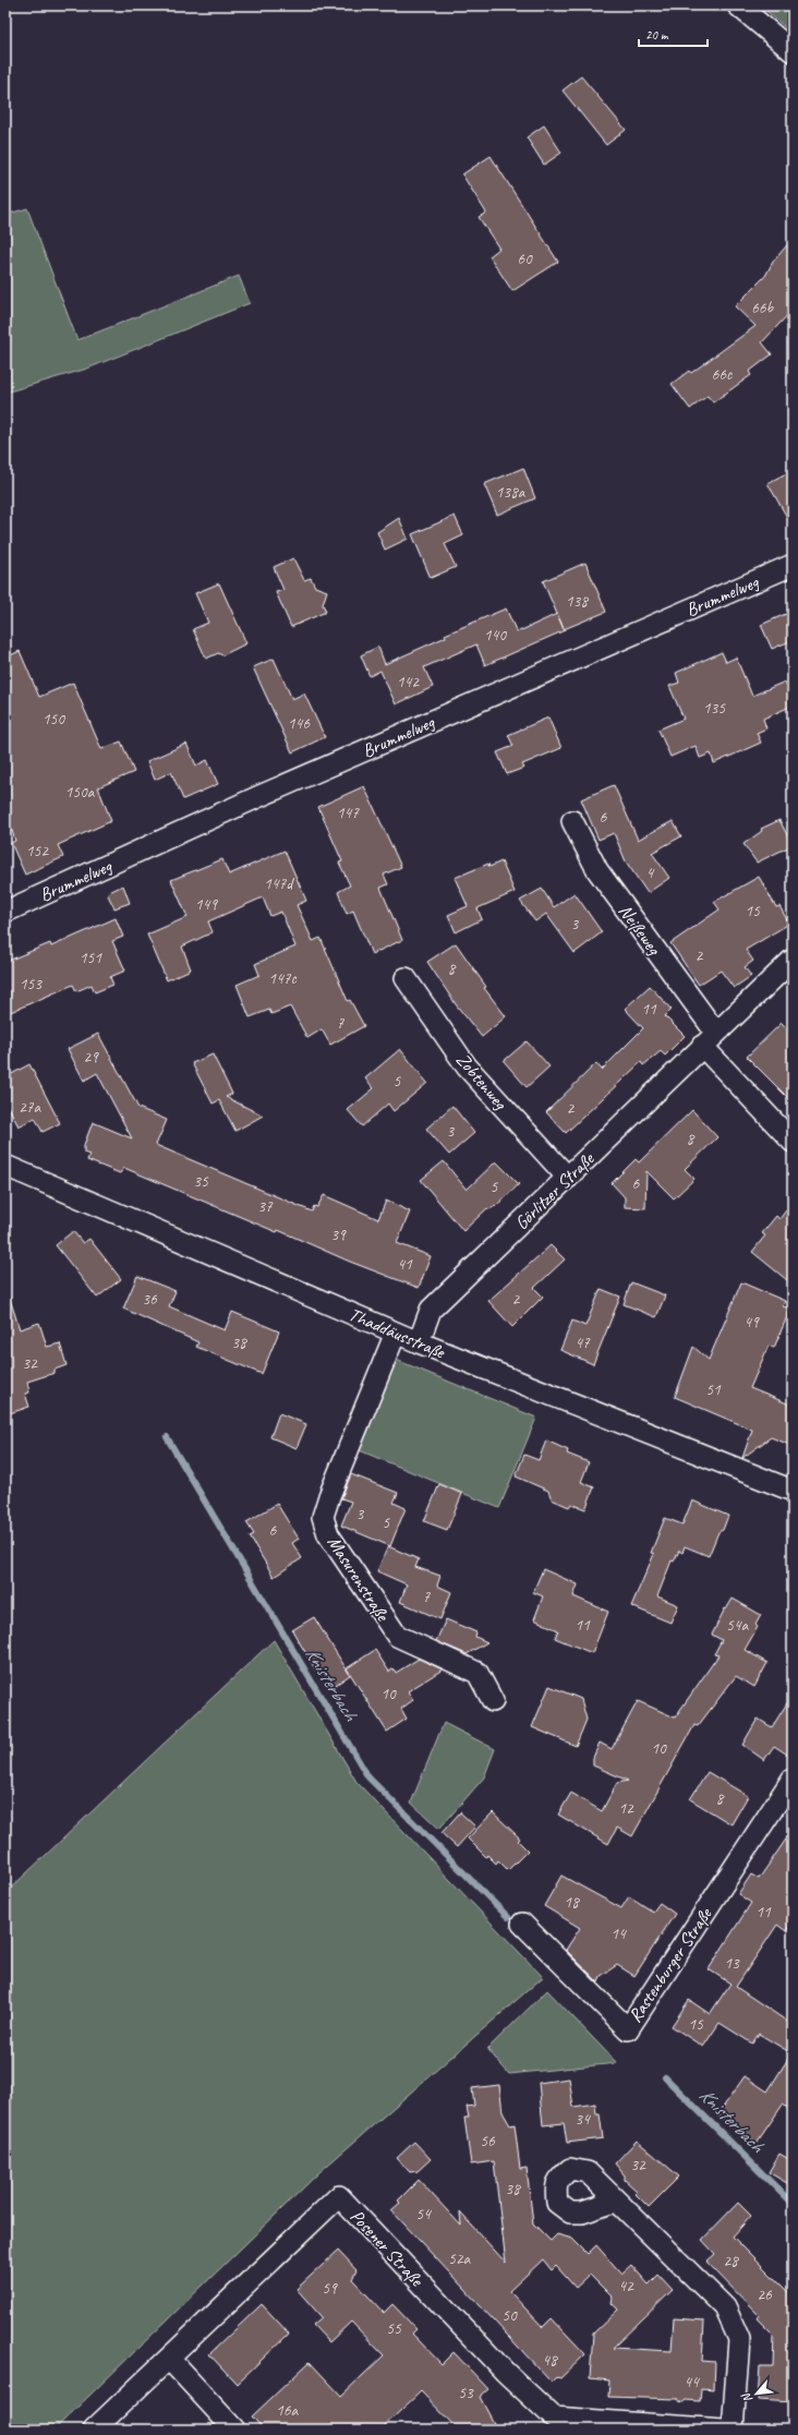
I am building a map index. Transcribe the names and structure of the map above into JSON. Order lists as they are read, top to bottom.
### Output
{
  "streets": {
    "street": [
      "Brummelweg",
      "Neißeweg",
      "Zobtenweg",
      "Görlitzer Straße",
      "Thaddäusstraße",
      "Masurenstraße",
      "Rastenburger Straße",
      "Posener Straße"
    ]
  },
  "crossings": [
    ["Neißeweg", "Görlitzer Straße"],
    ["Zobtenweg", "Görlitzer Straße"],
    ["Görlitzer Straße", "Thaddäusstraße"],
    ["Thaddäusstraße", "Masurenstraße"]
  ],
  "water": ["Knisterbach"],
  "house_numbers": [
    "60",
    "66b",
    "66c",
    "138a",
    "138",
    "140",
    "142",
    "135",
    "150",
    "146",
    "150a",
    "147",
    "6",
    "152",
    "4",
    "147d",
    "149",
    "15",
    "3",
    "2",
    "151",
    "8",
    "147c",
    "153",
    "11",
    "7",
    "29",
    "5",
    "27a",
    "2",
    "3",
    "8",
    "35",
    "6",
    "5",
    "37",
    "39",
    "41",
    "36",
    "2",
    "49",
    "38",
    "47",
    "32",
    "51",
    "3",
    "5",
    "6",
    "7",
    "11",
    "54a",
    "10",
    "10",
    "8",
    "12",
    "18",
    "11",
    "14",
    "13",
    "15",
    "34",
    "56",
    "32",
    "38",
    "54",
    "52a",
    "28",
    "42",
    "59",
    "26",
    "50",
    "55",
    "48",
    "44",
    "53",
    "16a"
  ],
  "scale_bar": "20 m",
  "north": "bottom left"
}
